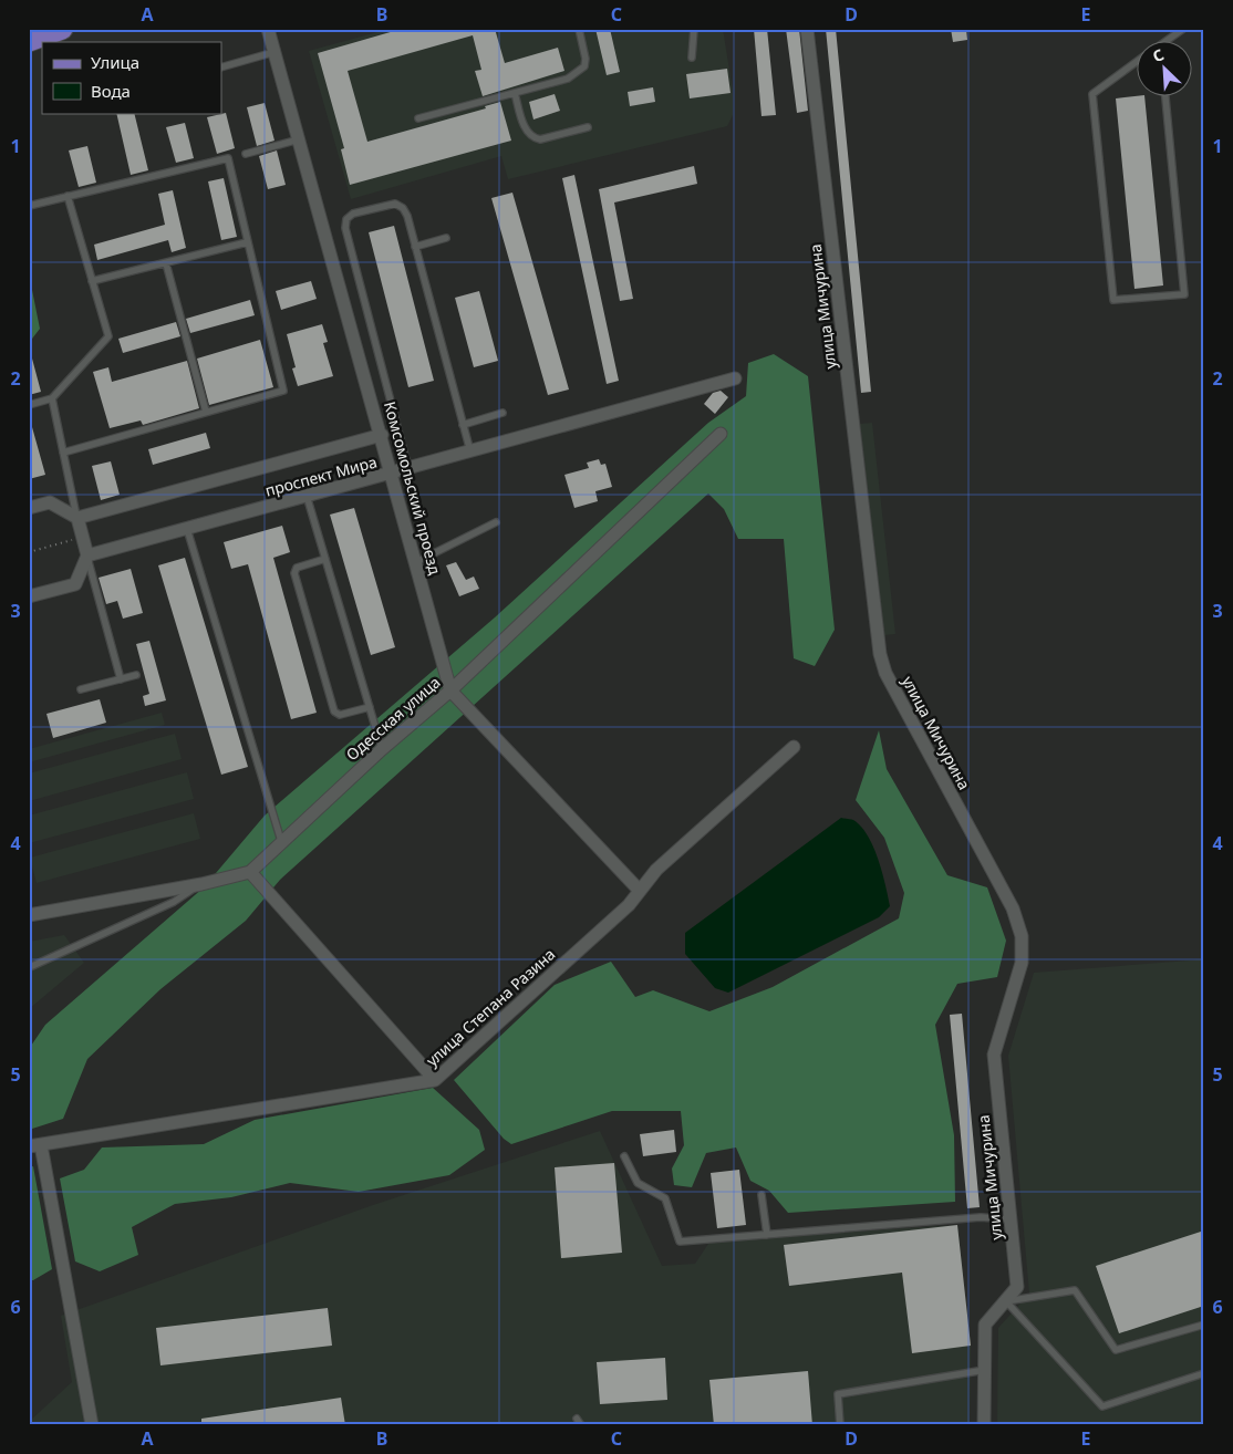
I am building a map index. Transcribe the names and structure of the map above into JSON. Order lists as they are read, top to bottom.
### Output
{
  "streets": {
    "street": [
      "улица Мичурина",
      "проспект Мира",
      "Комсомольский проезд",
      "Одесская улица",
      "улица Степана Разина"
    ]
  },
  "crossings": [
    ["проспект Мира", "Комсомольский проезд"],
    ["Комсомольский проезд", "Одесская улица"],
    ["Комсомольский проезд", "улица Степана Разина"]
  ],
  "legend": ["Улица", "Вода"],
  "north": "top left",
  "grid": {
    "columns": [
      "A",
      "B",
      "C",
      "D",
      "E"
    ],
    "rows": [
      "1",
      "2",
      "3",
      "4",
      "5",
      "6"
    ]
  }
}
